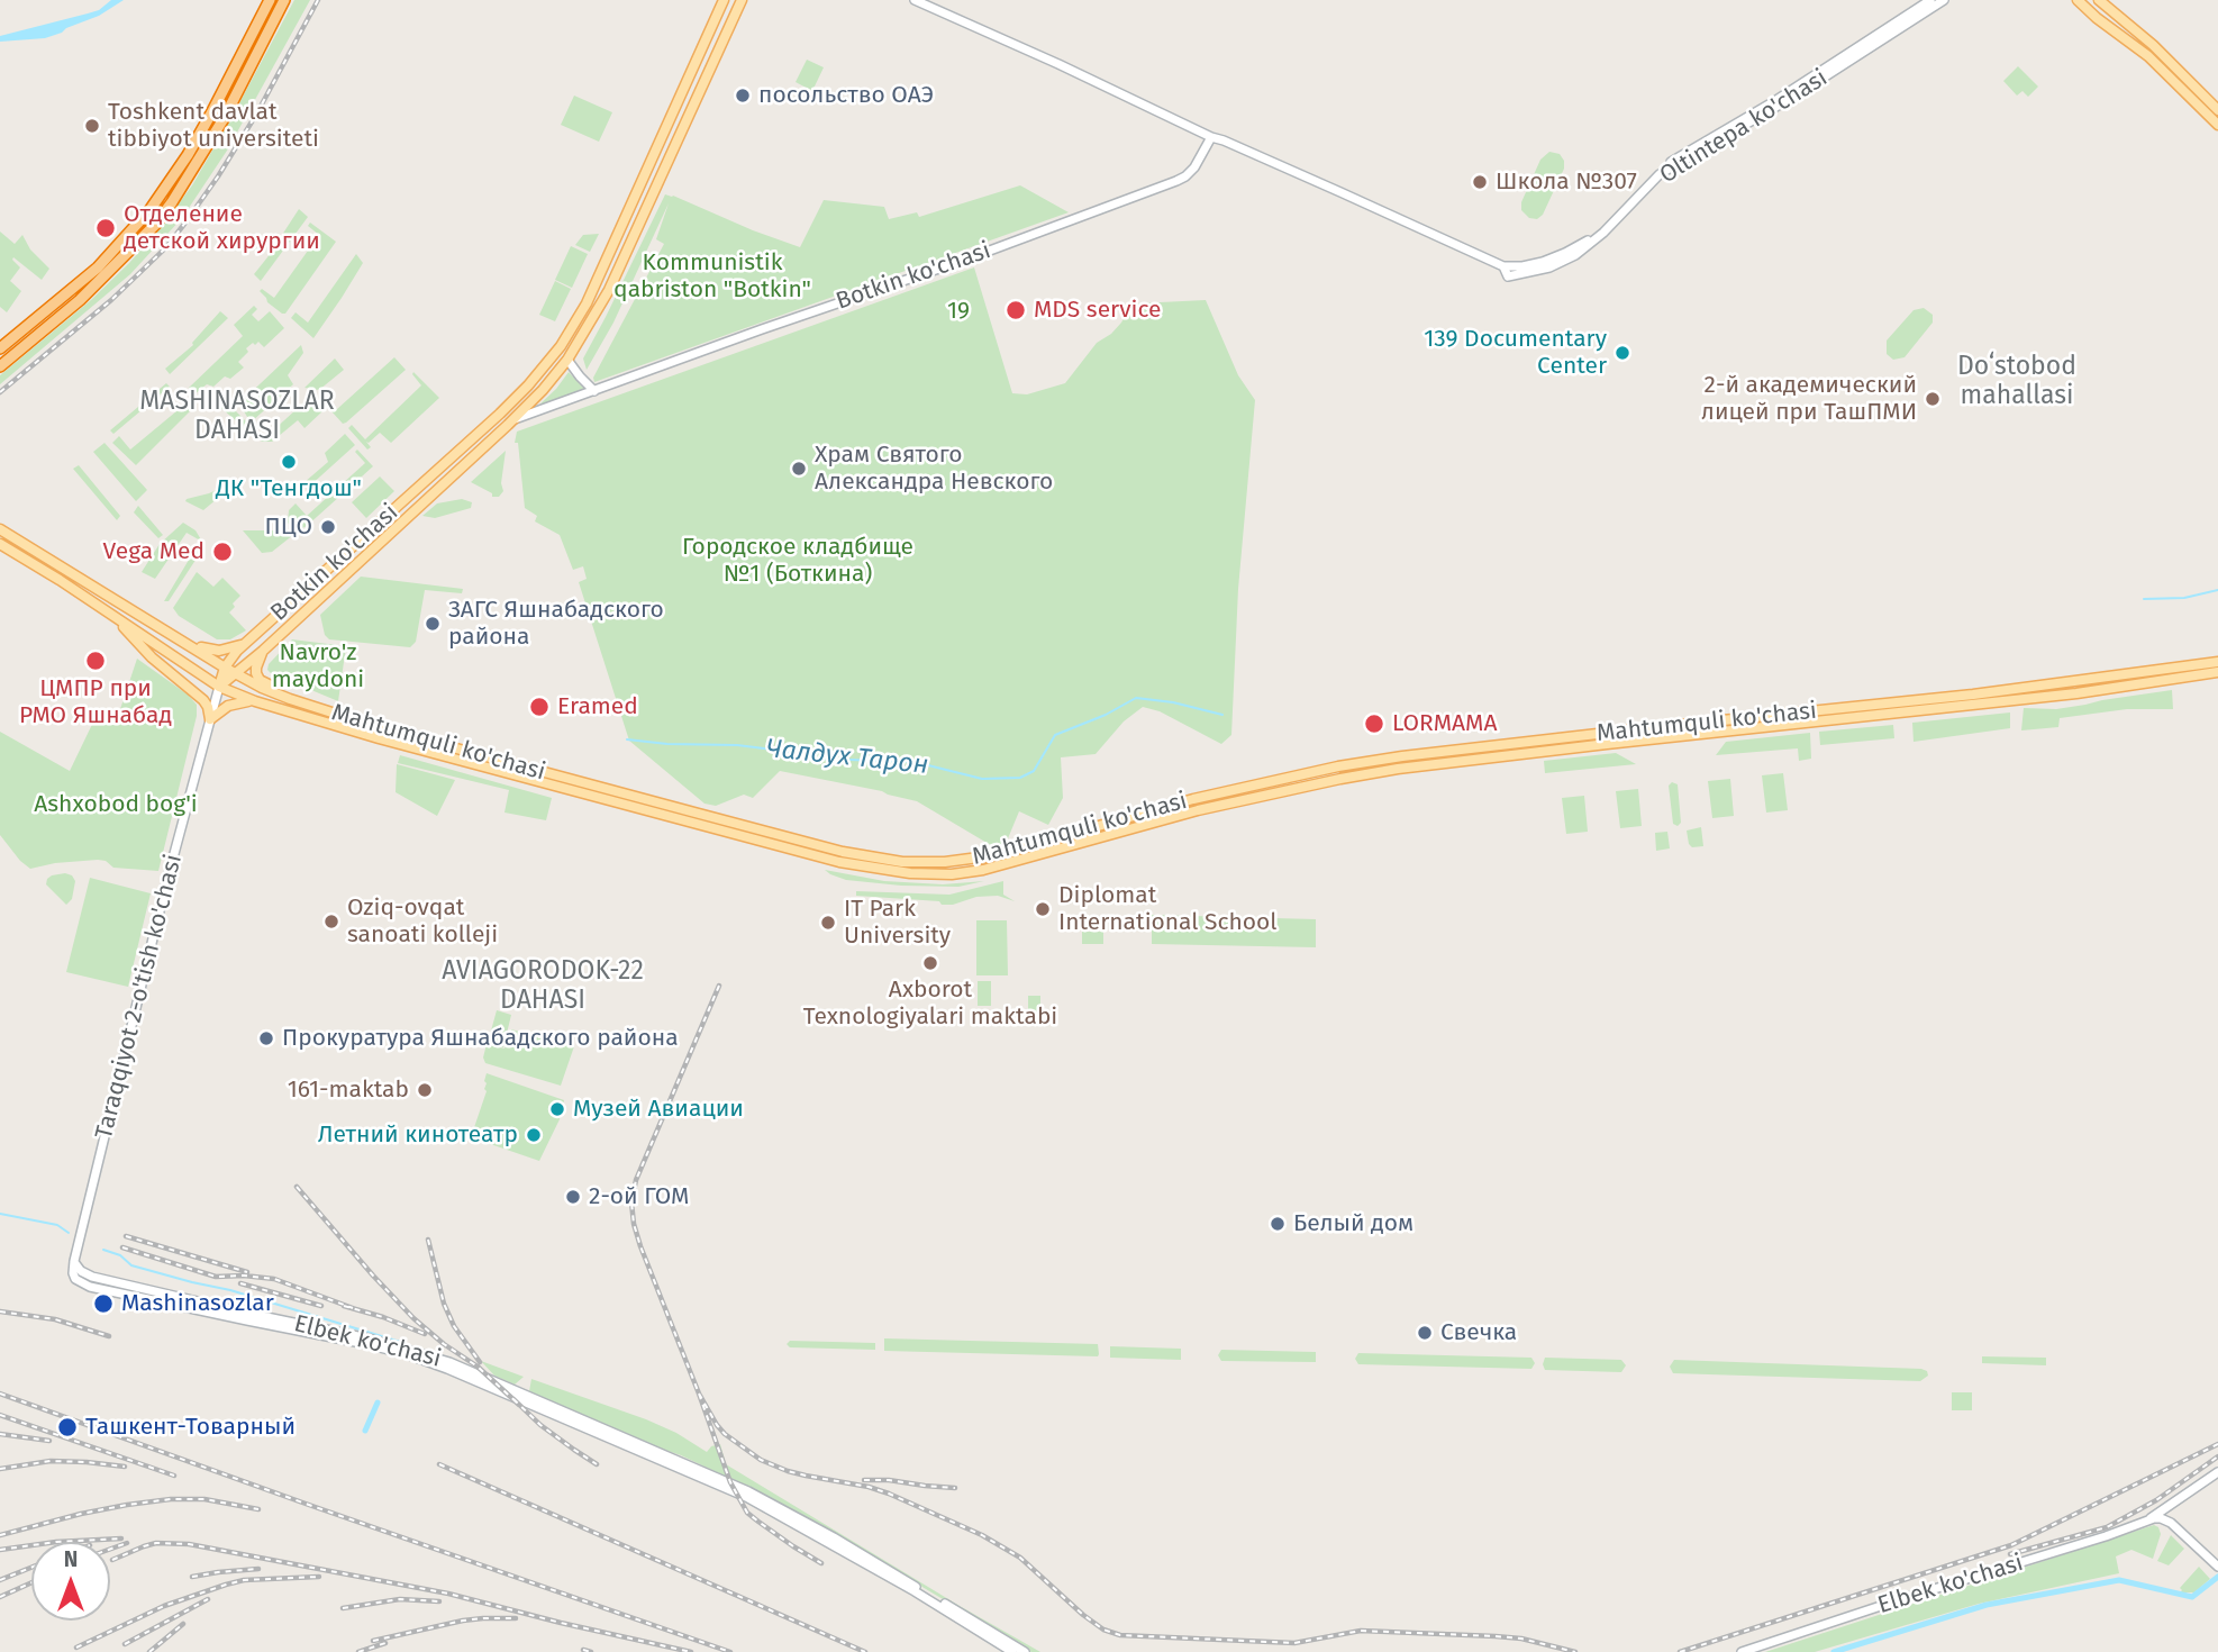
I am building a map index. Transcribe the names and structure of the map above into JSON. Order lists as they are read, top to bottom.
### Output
{
  "streets": {
    "main road": [
      "Oltintepa ko'chasi",
      "Botkin ko'chasi",
      "Mahtumquli ko'chasi",
      "Taraqqiyot 2-o'tish ko'chasi",
      "Elbek ko'chasi"
    ]
  },
  "crossings": [
    ["Botkin ko'chasi", "Mahtumquli ko'chasi"],
    ["Botkin ko'chasi", "Taraqqiyot 2-o'tish ko'chasi"],
    ["Mahtumquli ko'chasi", "Taraqqiyot 2-o'tish ko'chasi"],
    ["Taraqqiyot 2-o'tish ko'chasi", "Elbek ko'chasi"]
  ],
  "districts": ["Doʻstobod mahallasi", "MASHINASOZLAR DAHASI", "AVIAGORODOK-22 DAHASI"],
  "water": ["Чалдух Тарон"],
  "parks": [
    "Kommunistik qabriston \"Botkin\"",
    "19",
    "Городское кладбище №1 (Боткина)",
    "Navro'z maydoni",
    "Ashxobod bog'i"
  ],
  "places": [
    "посольство ОАЭ",
    "Toshkent davlat tibbiyot universiteti",
    "Школа №307",
    "Отделение детской хирургии",
    "MDS service",
    "139 Documentary Center",
    "2-й академический лицей при ТашПМИ",
    "ДК \"Тенгдош\"",
    "Храм Святого Александра Невского",
    "ПЦО",
    "Vega Med",
    "ЗАГС Яшнабадского района",
    "ЦМПР при РМО Яшнабад",
    "Eramed",
    "LORMAMA",
    "Diplomat International School",
    "Oziq-ovqat sanoati kolleji",
    "IT Park University",
    "Axborot Texnologiyalari maktabi",
    "Прокуратура Яшнабадского района",
    "161-maktab",
    "Музей Авиации",
    "Летний кинотеатр",
    "2-ой ГОМ",
    "Белый дом",
    "Mashinasozlar",
    "Свечка",
    "Ташкент-Товарный"
  ],
  "north": "top"
}
